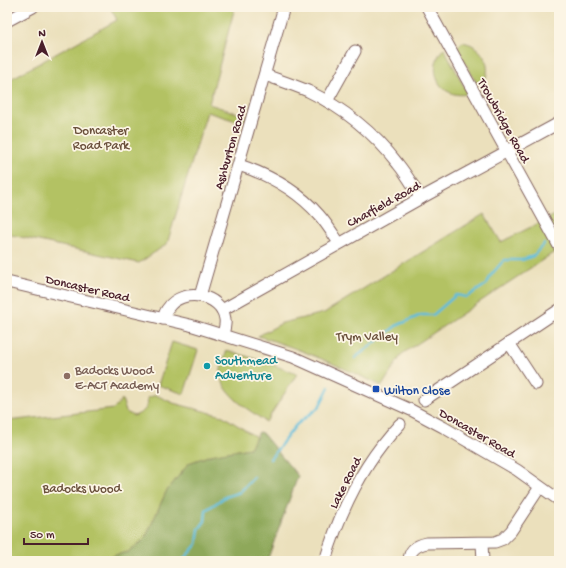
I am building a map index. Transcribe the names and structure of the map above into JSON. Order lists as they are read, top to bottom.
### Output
{
  "streets": {
    "street": [
      "Trowbridge Road",
      "Ashburton Road",
      "Charfield Road",
      "Doncaster Road",
      "Lake Road"
    ]
  },
  "crossings": [
    ["Trowbridge Road", "Charfield Road"]
  ],
  "parks": ["Doncaster Road Park", "Trym Valley", "Badocks Wood"],
  "places": {
    "other": ["Southmead Adventure", "Badocks Wood E-ACT Academy"],
    "transit": ["Wilton Close"]
  },
  "scale_bar": "50 m",
  "north": "top"
}
